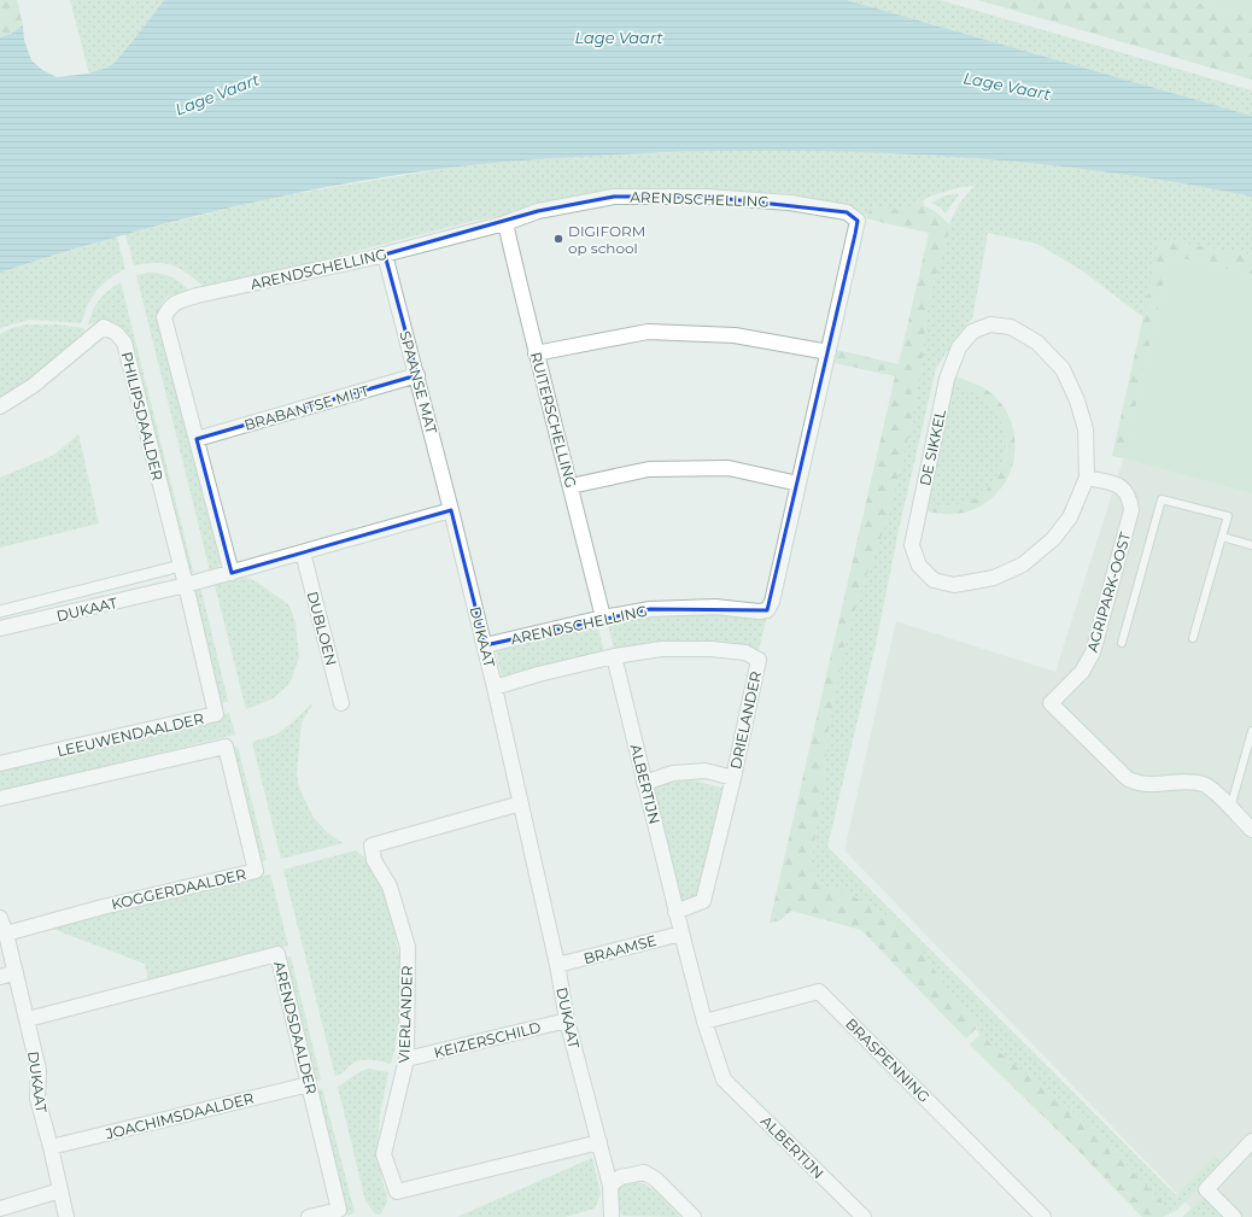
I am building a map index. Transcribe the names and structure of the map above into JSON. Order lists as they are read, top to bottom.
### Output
{
  "streets": {
    "street": [
      "ARENDSCHELLING",
      "SPAANSE MAT",
      "BRABANTSE MIJT",
      "PHILIPSDAALDER",
      "RUITERSCHELLING",
      "DE SIKKEL",
      "AGRIPARK-OOST",
      "DUKAAT",
      "DUBLOEN",
      "DRIELANDER",
      "LEEUWENDAALDER",
      "ALBERTIJN",
      "KOGGERDAALDER",
      "BRAAMSE",
      "VIERLANDER",
      "ARENDSDAALDER",
      "KEIZERSCHILD",
      "BRASPENNING",
      "JOACHIMSDAALDER"
    ]
  },
  "crossings": [
    ["ARENDSCHELLING", "SPAANSE MAT"],
    ["ARENDSCHELLING", "BRABANTSE MIJT"],
    ["ARENDSCHELLING", "RUITERSCHELLING"],
    ["ARENDSCHELLING", "DUKAAT"],
    ["SPAANSE MAT", "BRABANTSE MIJT"],
    ["SPAANSE MAT", "DUKAAT"],
    ["PHILIPSDAALDER", "DUKAAT"],
    ["PHILIPSDAALDER", "LEEUWENDAALDER"],
    ["DE SIKKEL", "AGRIPARK-OOST"],
    ["DUKAAT", "DUBLOEN"],
    ["DUKAAT", "DRIELANDER"],
    ["DUKAAT", "LEEUWENDAALDER"],
    ["DUKAAT", "KOGGERDAALDER"],
    ["DUKAAT", "BRAAMSE"],
    ["DUKAAT", "VIERLANDER"],
    ["DUKAAT", "ARENDSDAALDER"],
    ["DUKAAT", "KEIZERSCHILD"],
    ["DUKAAT", "JOACHIMSDAALDER"],
    ["DRIELANDER", "ALBERTIJN"],
    ["ALBERTIJN", "BRASPENNING"],
    ["VIERLANDER", "KEIZERSCHILD"],
    ["ARENDSDAALDER", "JOACHIMSDAALDER"]
  ],
  "water": ["Lage Vaart"],
  "places": ["DIGIFORM op school"]
}
